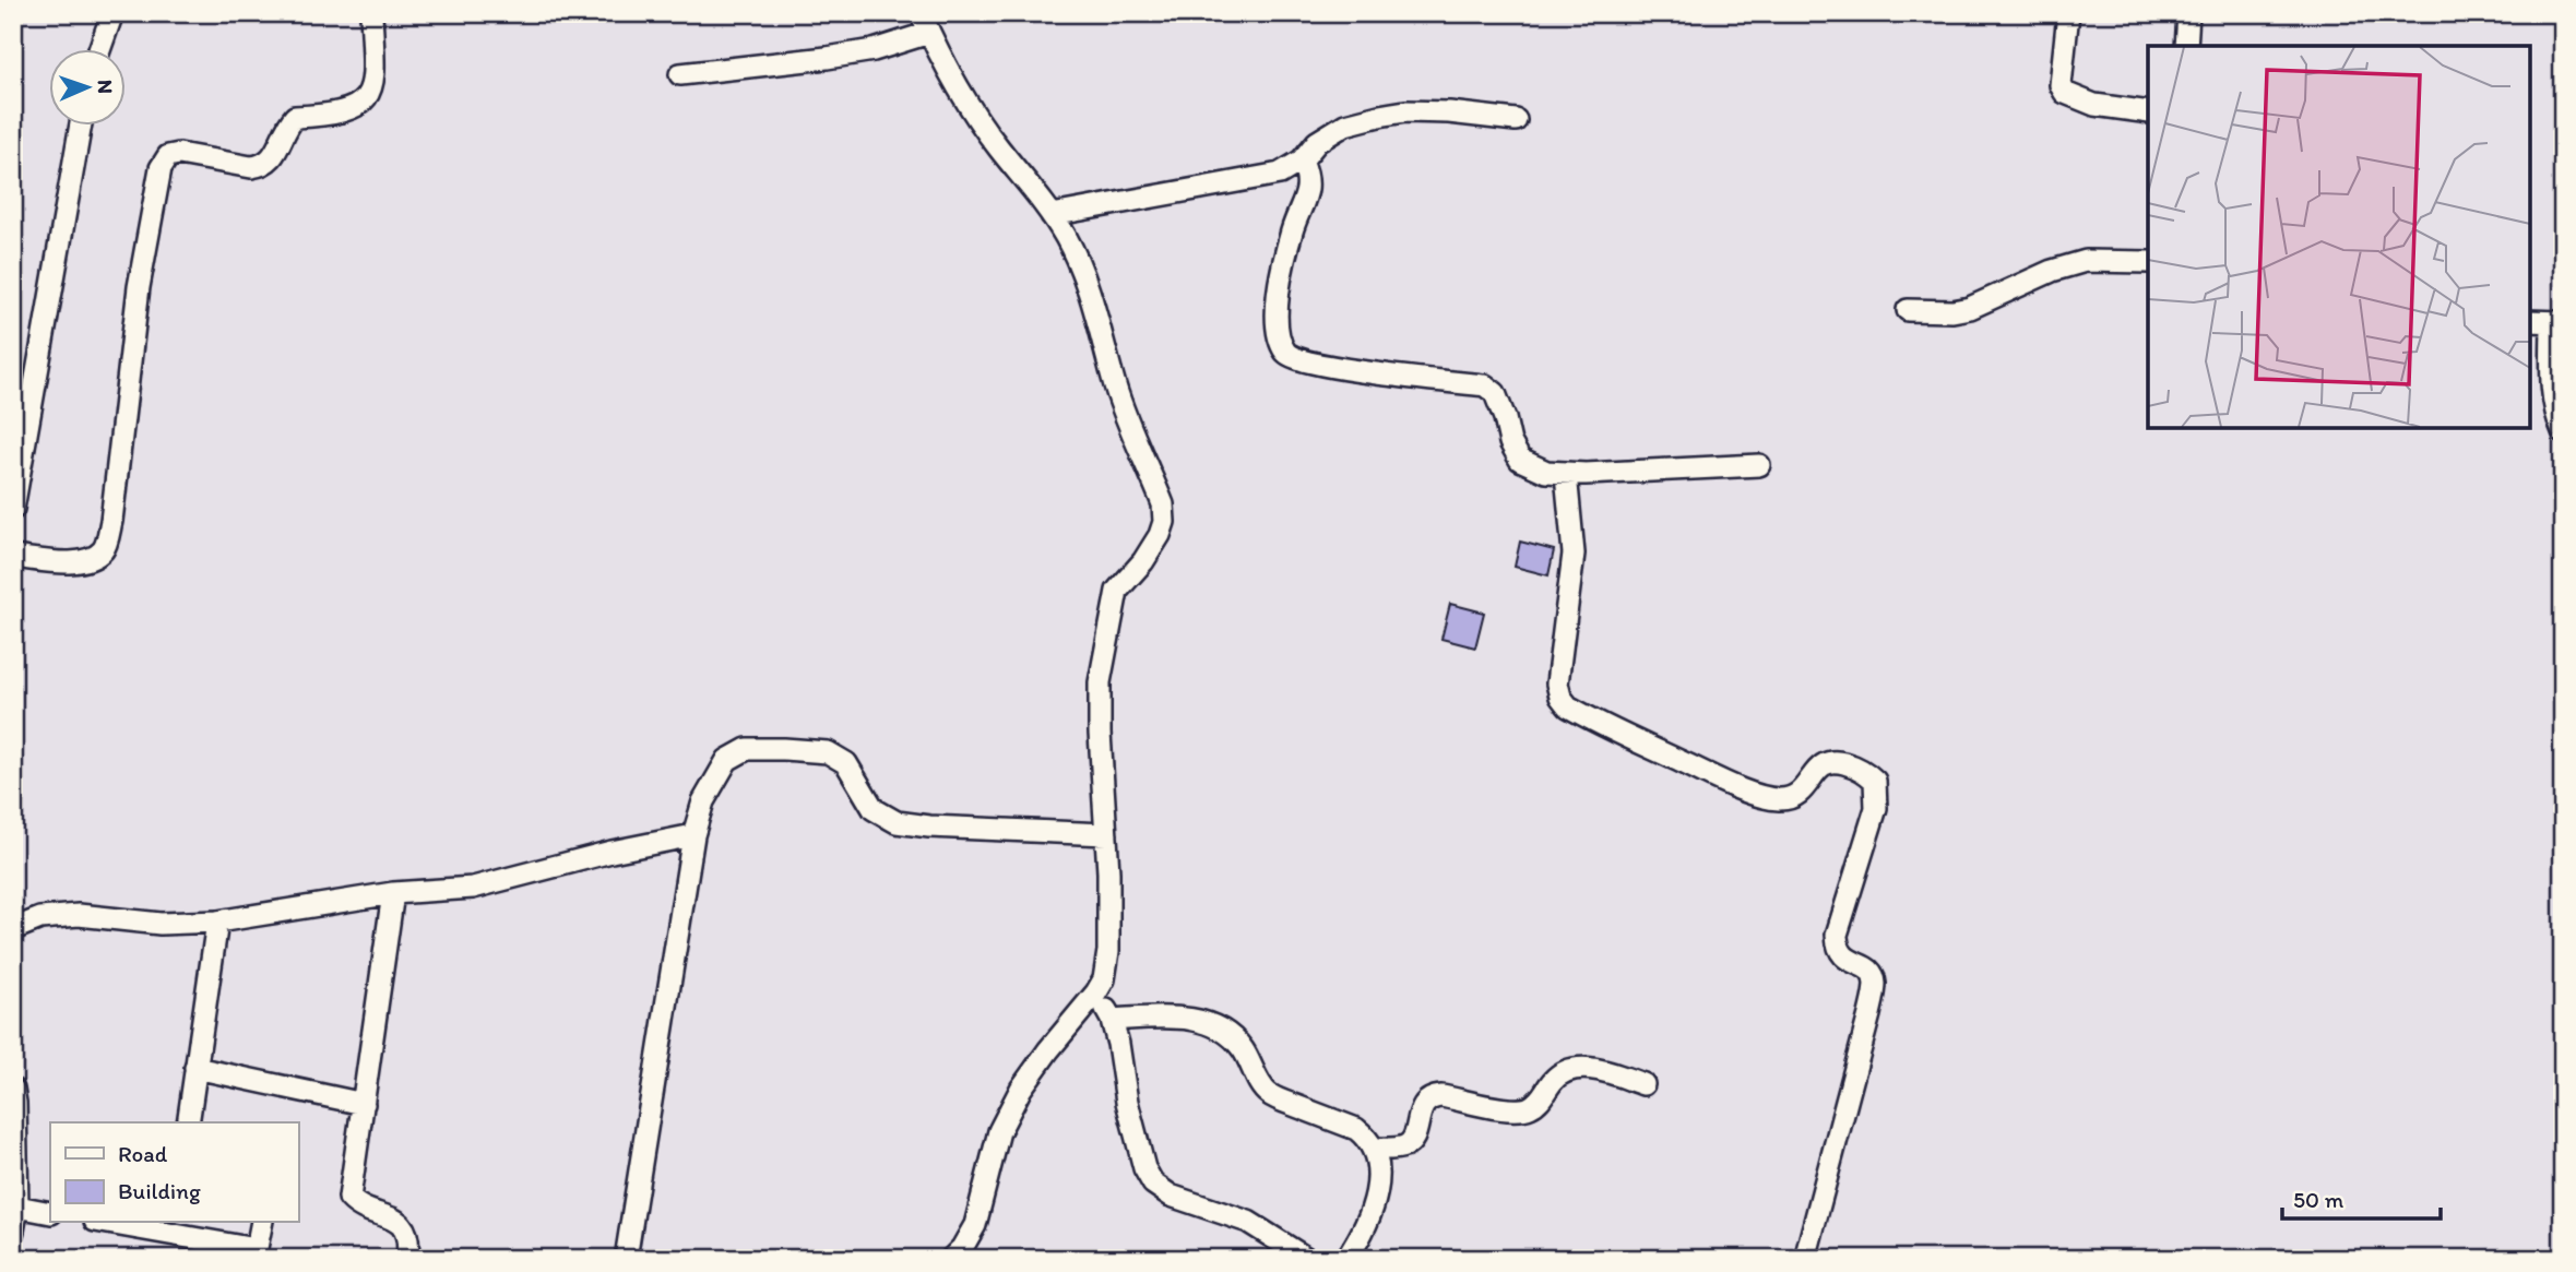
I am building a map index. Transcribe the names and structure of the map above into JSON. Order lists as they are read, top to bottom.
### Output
{
  "legend": ["Road", "Building"],
  "scale_bar": "50 m",
  "north": "right"
}
